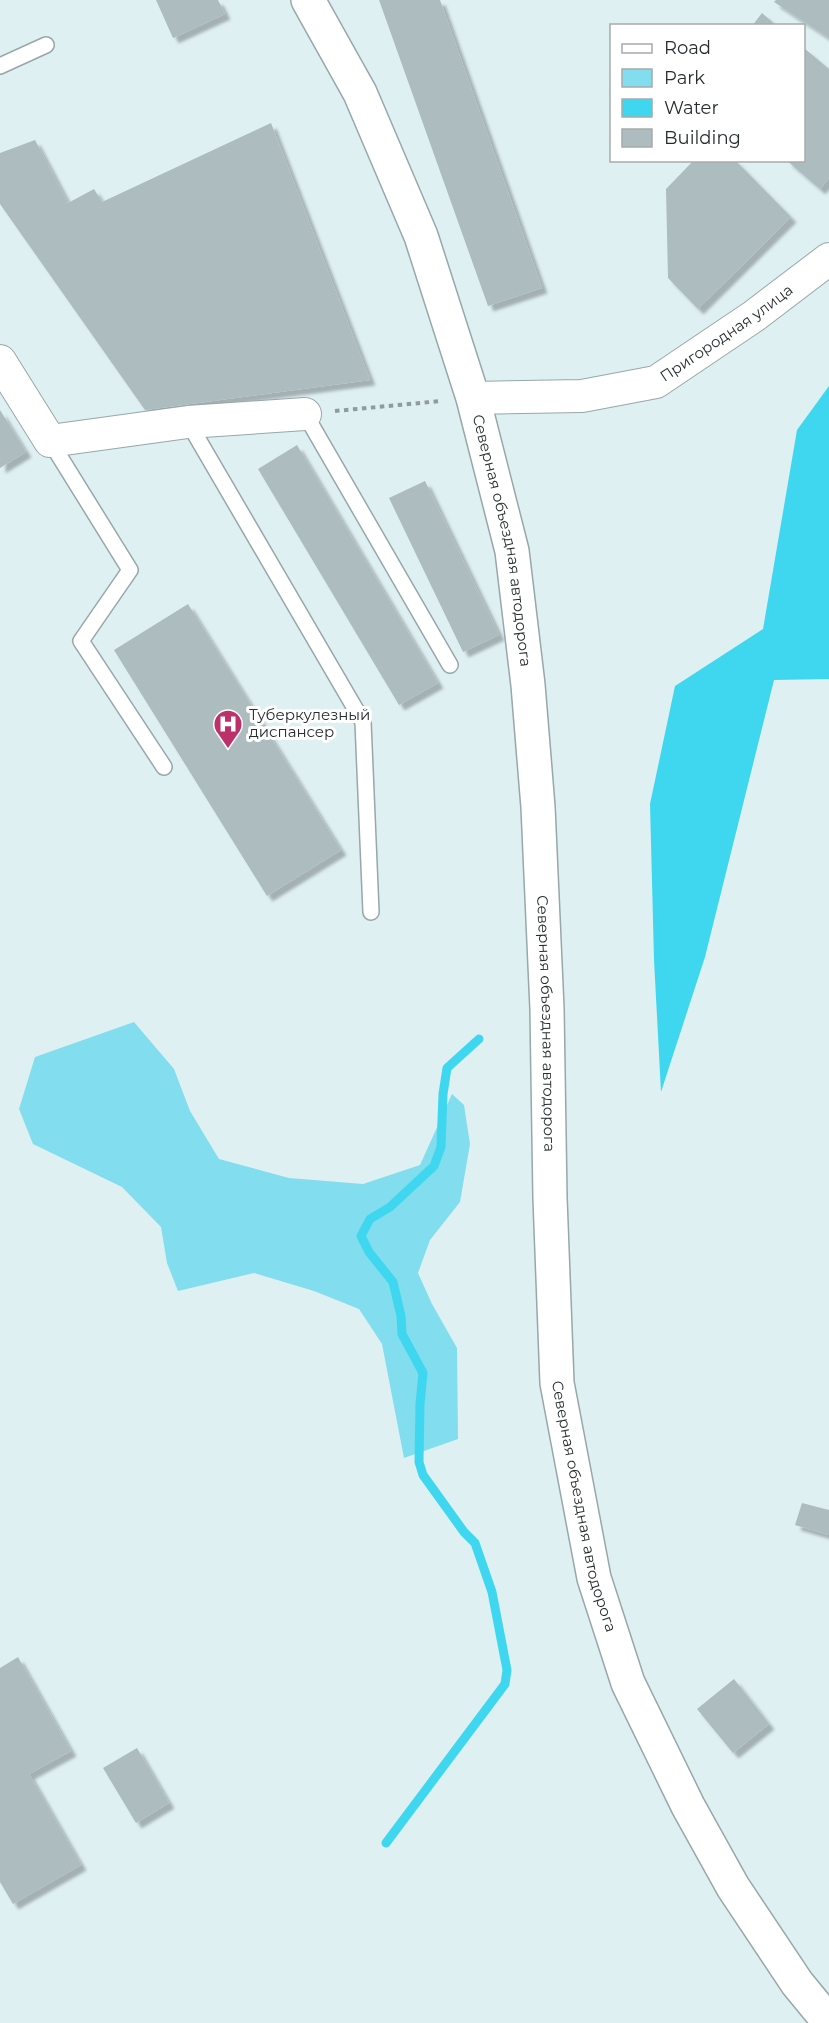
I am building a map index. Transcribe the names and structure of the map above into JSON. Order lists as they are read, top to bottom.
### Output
{
  "streets": {
    "street": ["Пригородная улица", "Северная объездная автодорога"]
  },
  "crossings": [
    ["Пригородная улица", "Северная объездная автодорога"]
  ],
  "places": {
    "hospital": ["Туберкулезный диспансер"]
  },
  "legend": [
    "Road",
    "Park",
    "Water",
    "Building"
  ]
}
